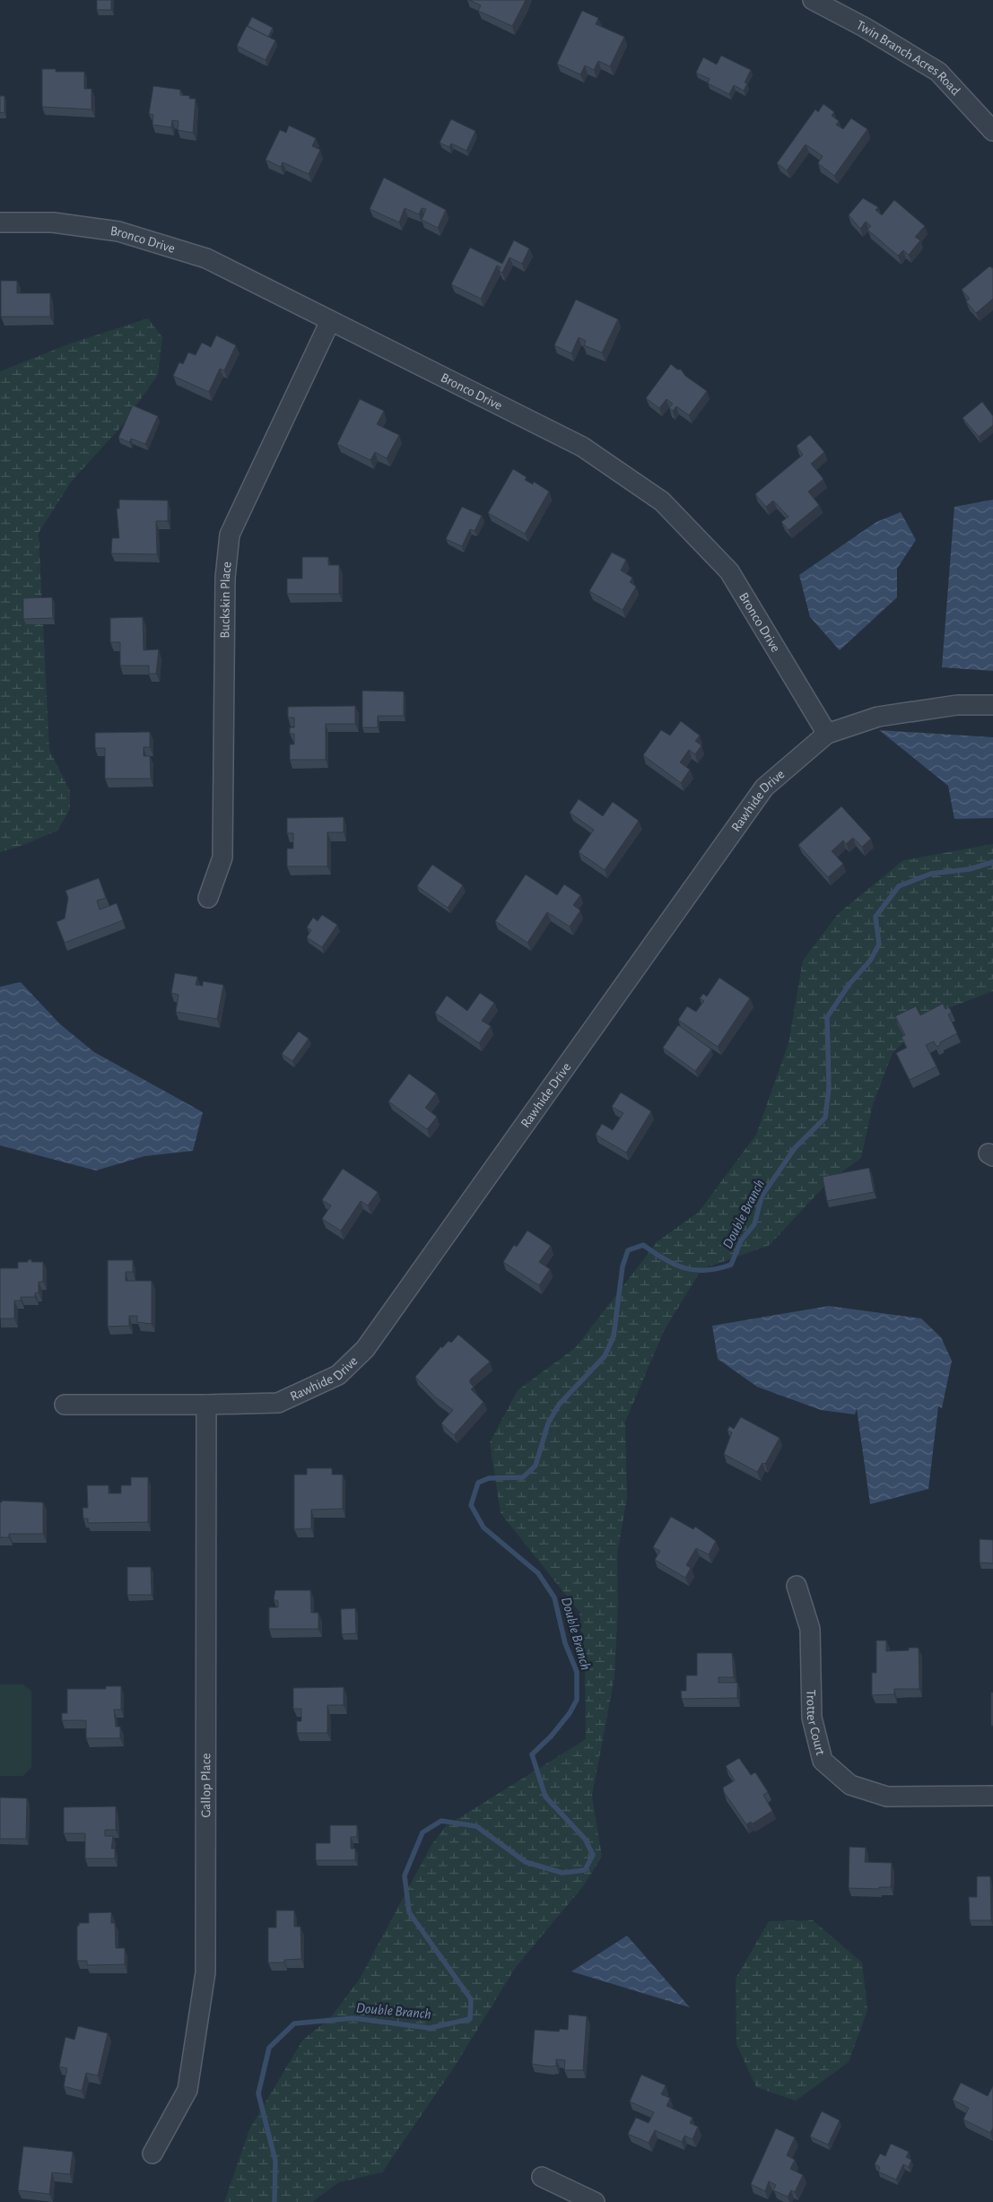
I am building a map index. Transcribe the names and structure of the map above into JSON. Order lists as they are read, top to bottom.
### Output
{
  "streets": {
    "street": [
      "Twin Branch Acres Road",
      "Bronco Drive",
      "Buckskin Place",
      "Rawhide Drive",
      "Trotter Court",
      "Gallop Place"
    ]
  },
  "crossings": [
    ["Bronco Drive", "Buckskin Place"],
    ["Bronco Drive", "Rawhide Drive"],
    ["Rawhide Drive", "Gallop Place"]
  ],
  "water": ["Double Branch"]
}
